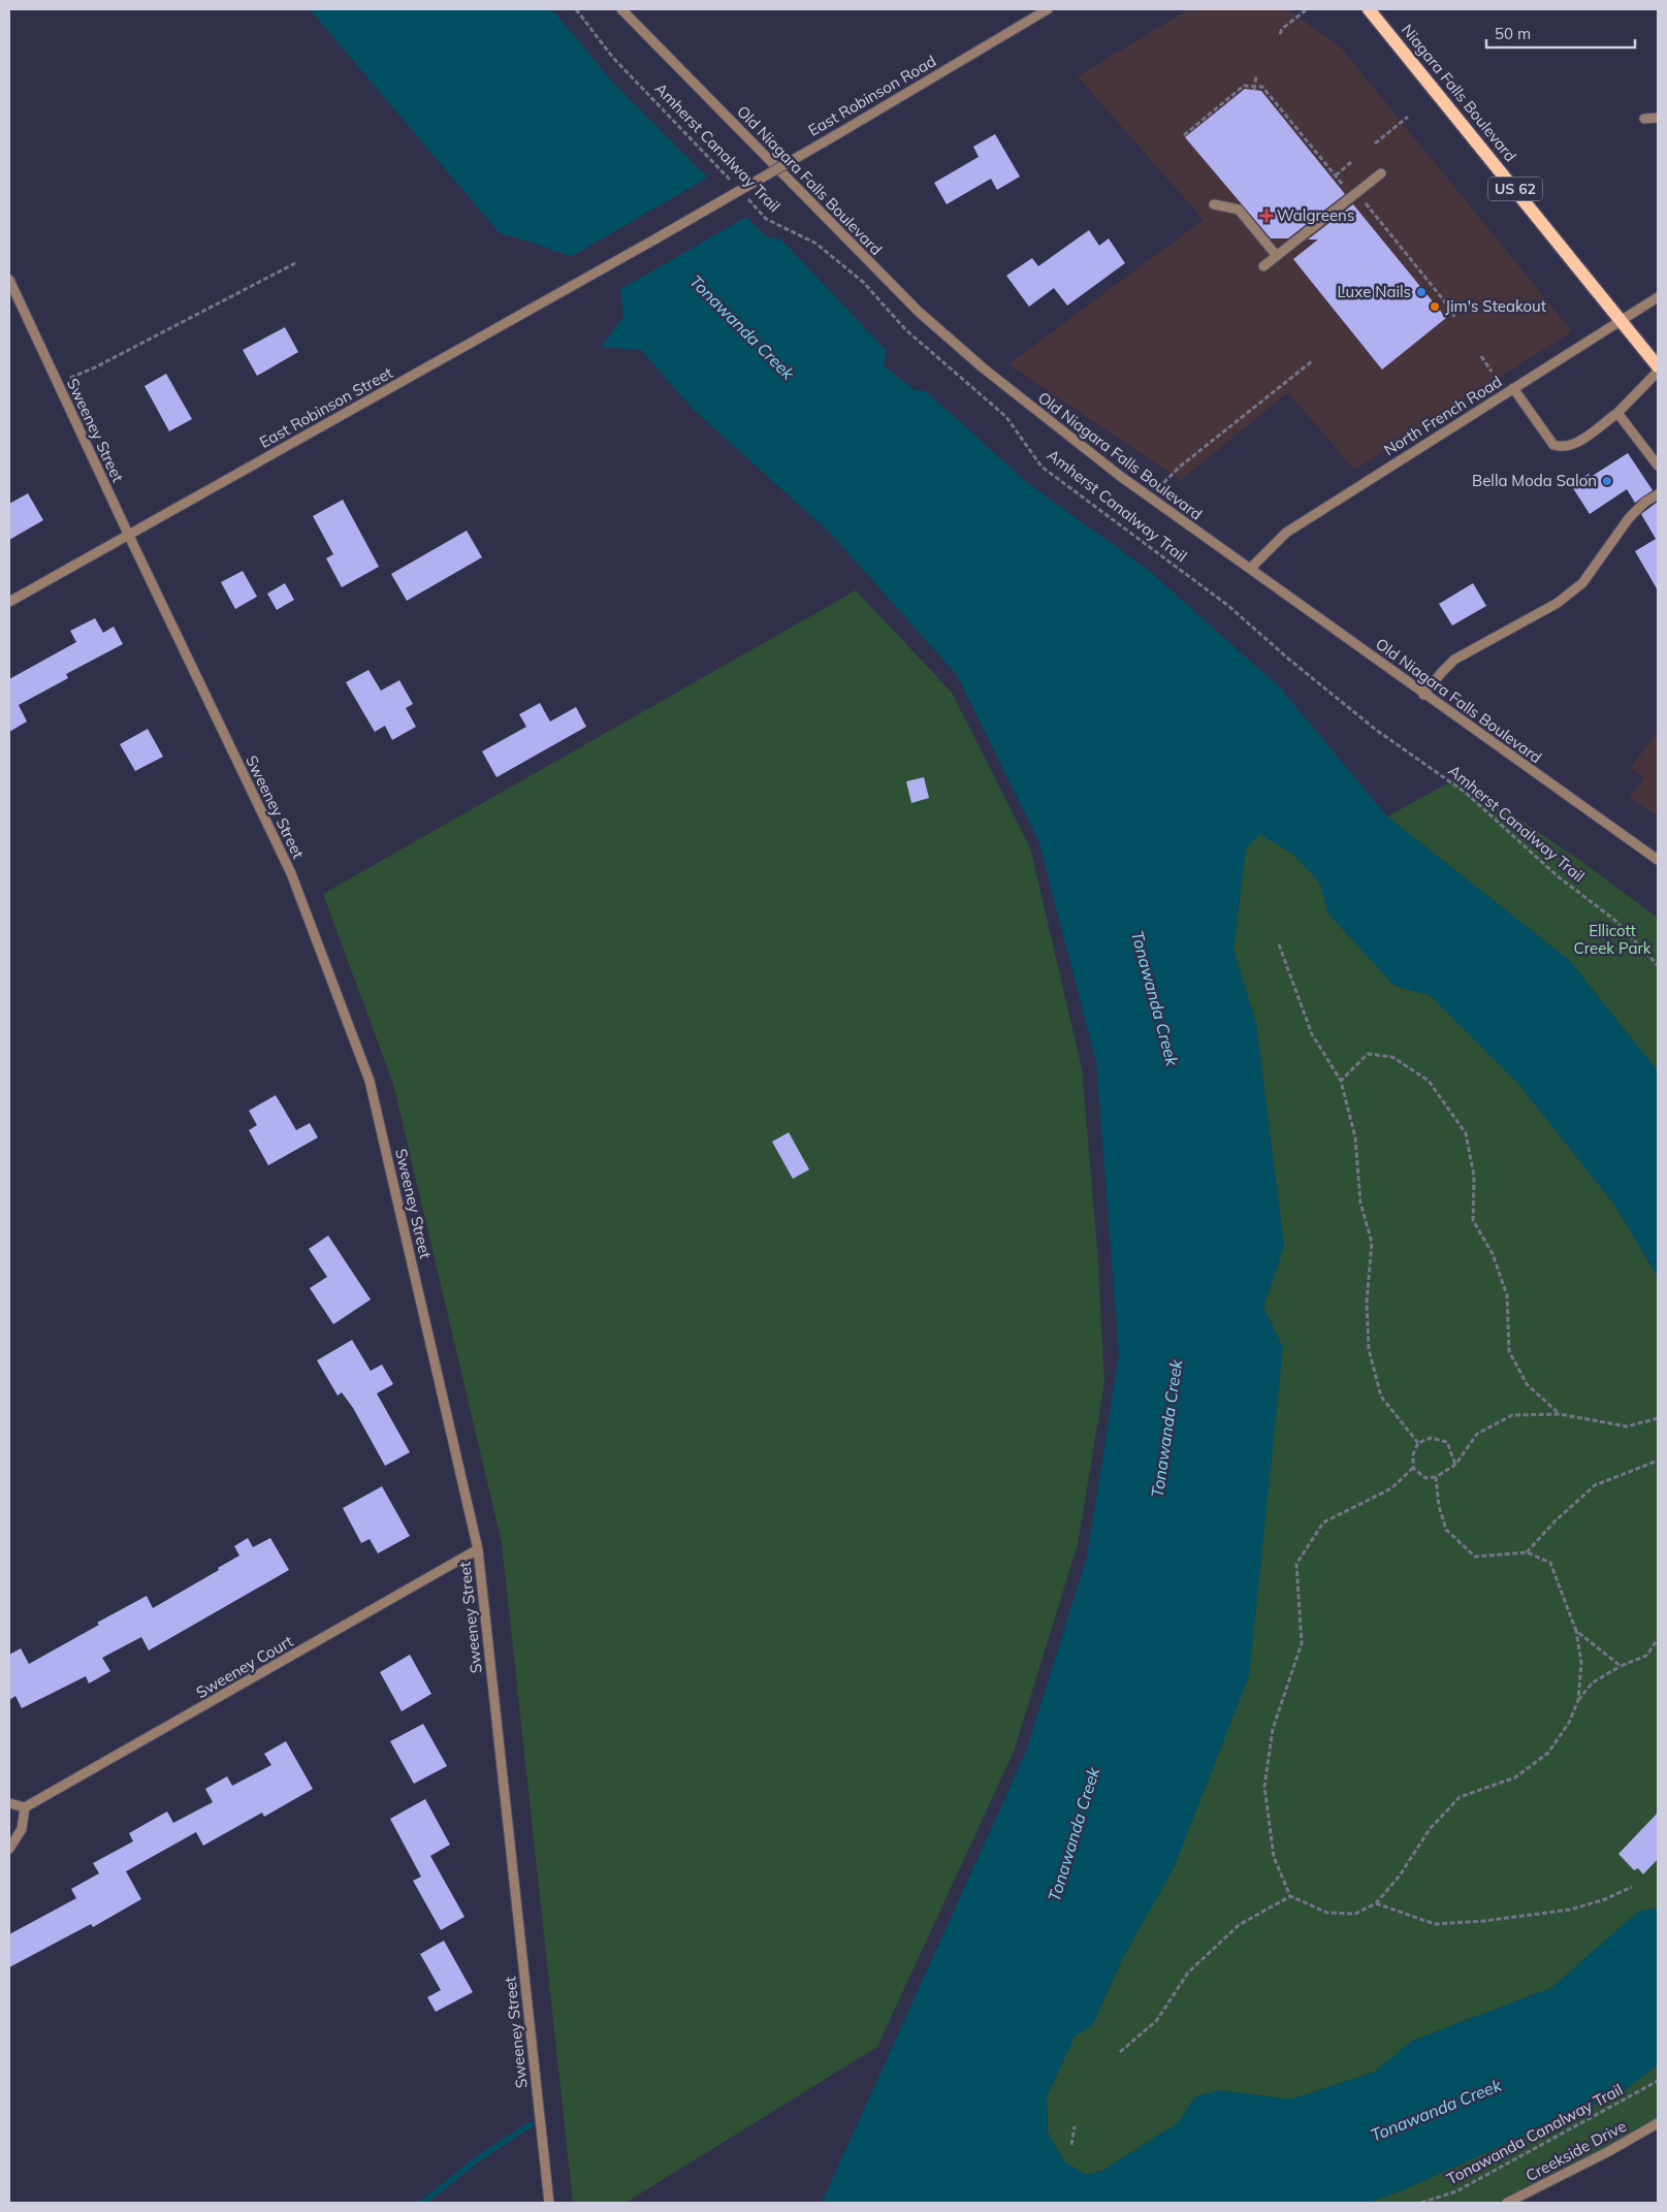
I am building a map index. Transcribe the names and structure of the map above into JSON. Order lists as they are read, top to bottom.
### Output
{
  "streets": {
    "main road": ["Niagara Falls Boulevard", "US 62"],
    "street": [
      "East Robinson Road",
      "Old Niagara Falls Boulevard",
      "East Robinson Street",
      "North French Road",
      "Sweeney Street",
      "Sweeney Court",
      "Creekside Drive"
    ],
    "path": ["Amherst Canalway Trail", "Tonawanda Canalway Trail"]
  },
  "crossings": [
    ["Niagara Falls Boulevard", "North French Road"],
    ["East Robinson Road", "East Robinson Street"],
    ["Old Niagara Falls Boulevard", "North French Road"],
    ["East Robinson Street", "Sweeney Street"],
    ["Sweeney Street", "Sweeney Court"]
  ],
  "water": ["Tonawanda Creek"],
  "parks": ["Ellicott Creek Park"],
  "places": {
    "health": ["Walgreens"],
    "other": ["Luxe Nails", "Jim's Steakout", "Bella Moda Salon"]
  },
  "scale_bar": "50 m"
}
